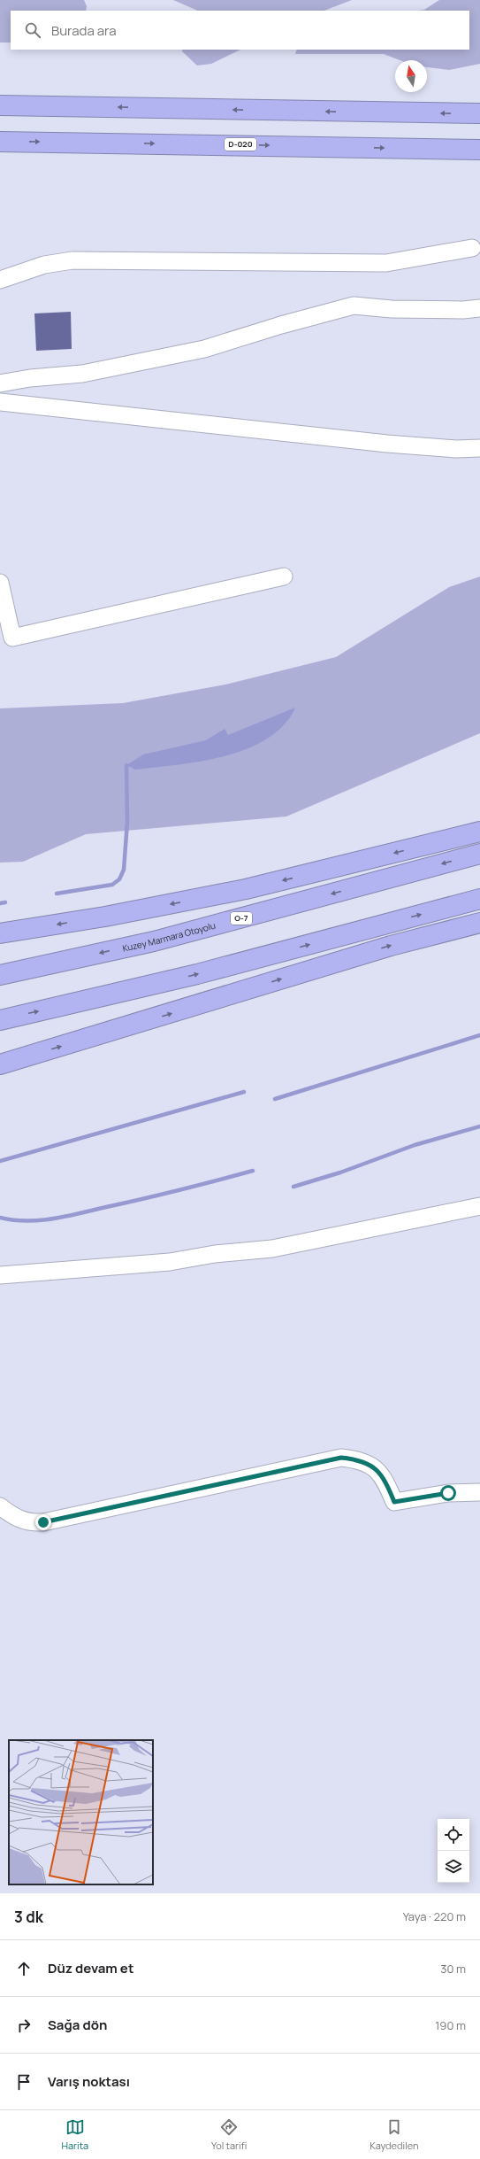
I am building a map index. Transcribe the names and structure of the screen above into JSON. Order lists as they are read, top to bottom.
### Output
{
  "streets": {
    "highway": ["D-020", "O-7", "Kuzey Marmara Otoyolu"]
  },
  "north": "top",
  "page": {
    "search": "Burada ara",
    "heading": ["3 dk", "Yaya · 220 m"],
    "list": [
      ["Düz devam et", "30 m"],
      ["Sağa dön", "190 m"],
      "Varış noktası"
    ],
    "nav": ["Harita", "Yol tarifi", "Kaydedilen"]
  }
}
